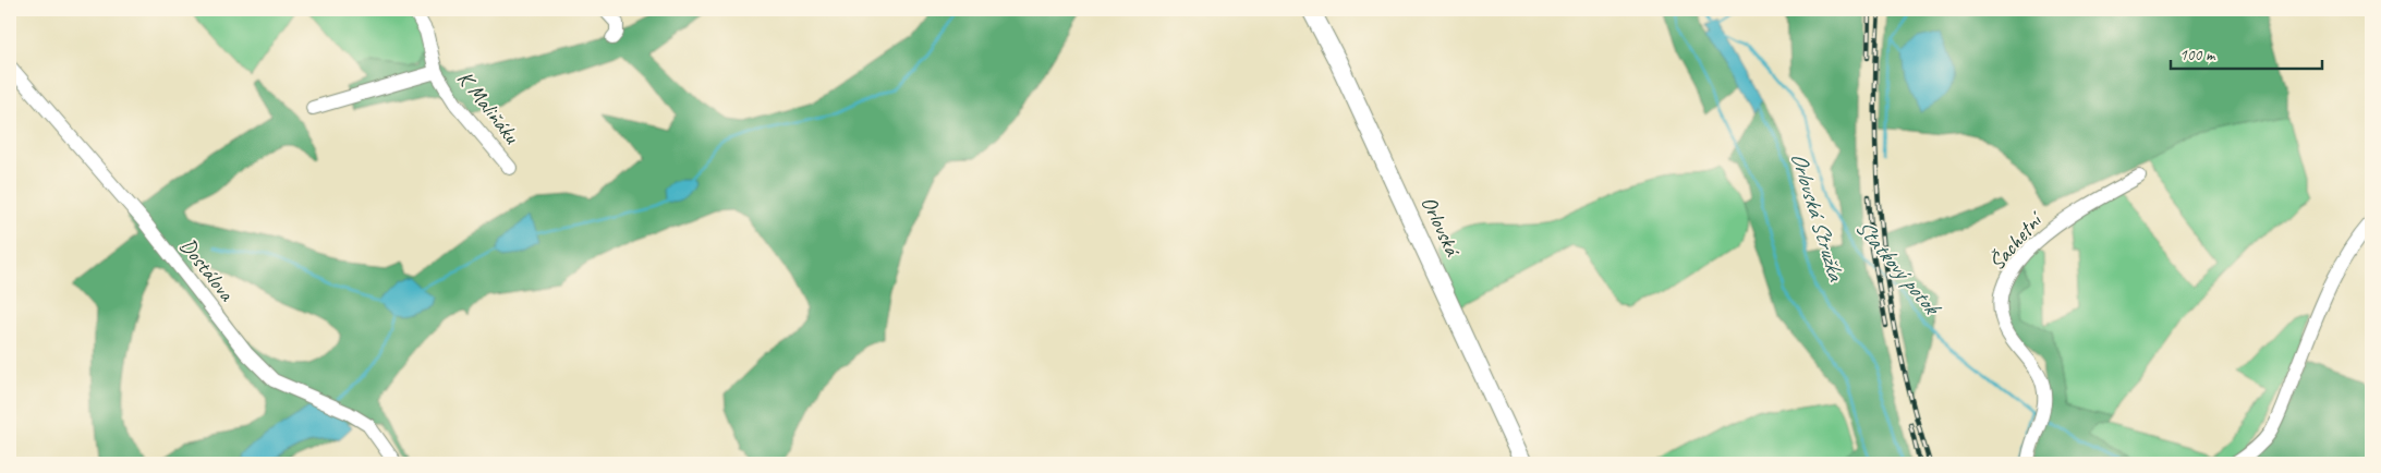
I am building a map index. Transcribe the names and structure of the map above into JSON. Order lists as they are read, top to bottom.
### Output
{
  "streets": {
    "main road": ["Orlovská"],
    "street": ["K Maliňáku", "Šachetní", "Dostálova"]
  },
  "water": ["Orlovská Stružka", "Statkový potok"],
  "scale_bar": "100 m"
}
